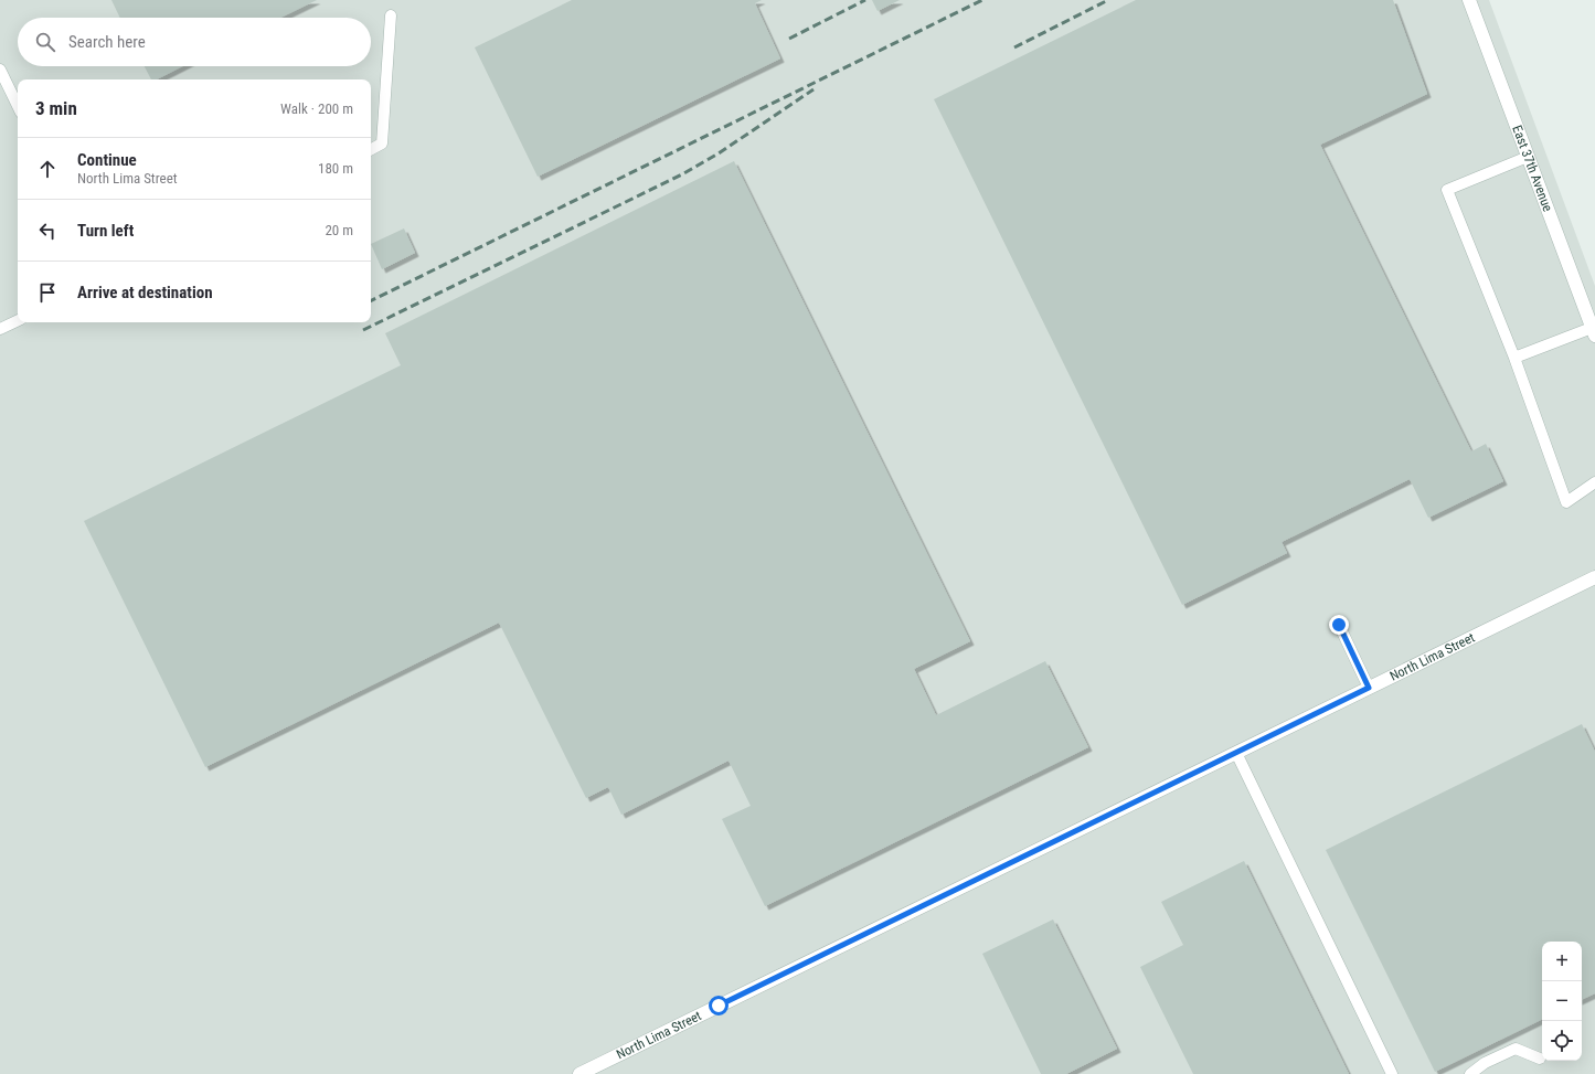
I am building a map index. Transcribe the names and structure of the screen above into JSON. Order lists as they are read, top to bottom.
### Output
{
  "streets": {
    "street": ["East 37th Avenue", "North Lima Street"]
  },
  "page": {
    "search": "Search here",
    "heading": ["3 min", "Walk · 200 m"],
    "list": [
      ["Continue", "North Lima Street", "180 m"],
      ["Turn left", "20 m"],
      "Arrive at destination"
    ],
    "map_buttons": ["+", "−"]
  }
}
